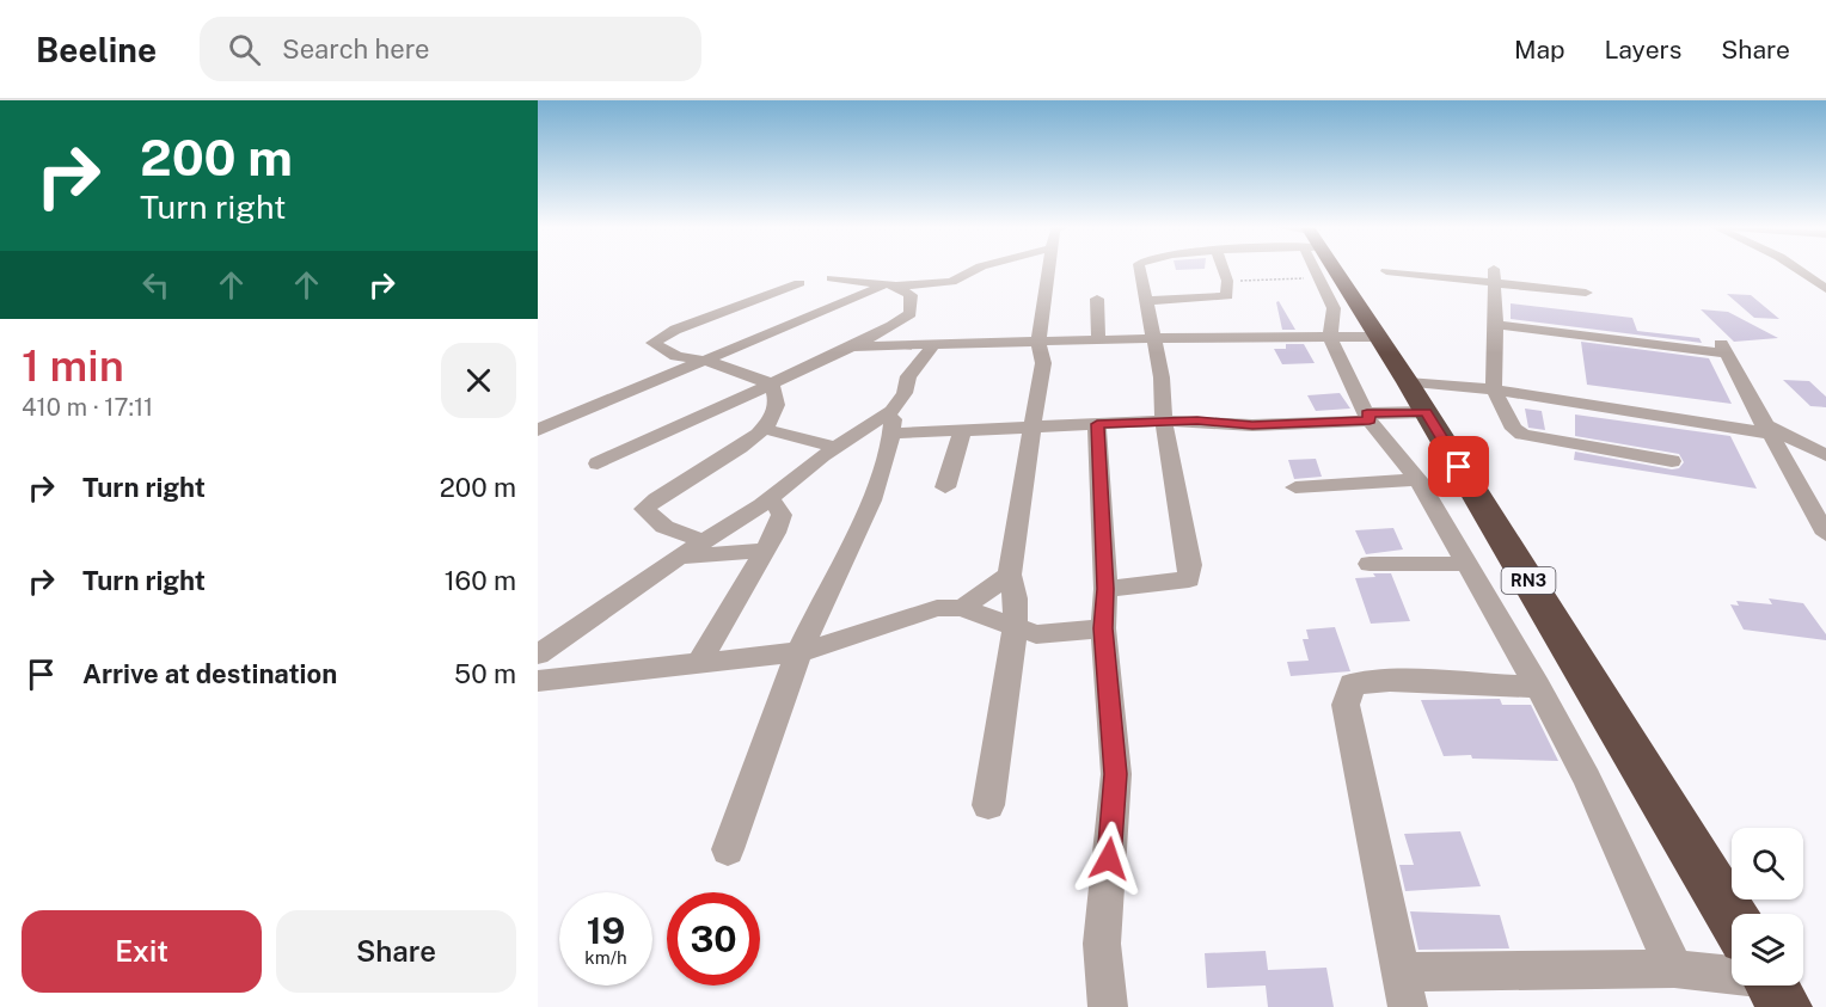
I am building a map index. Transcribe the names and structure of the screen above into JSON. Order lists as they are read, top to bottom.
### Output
{
  "streets": {
    "highway": ["RN3"]
  },
  "page": {
    "header": "Beeline",
    "search": "Search here",
    "nav": ["Map", "Layers", "Share"],
    "turn": ["200 m", "Turn right"],
    "heading": ["1 min", "410 m · 17:11"],
    "list": [
      {
        "name": "Turn right",
        "value": "200 m"
      },
      {
        "name": "Turn right",
        "value": "160 m"
      },
      {
        "name": "Arrive at destination",
        "value": "50 m"
      }
    ],
    "speed": "19 km/h",
    "limit": "30",
    "buttons": ["Exit", "Share"]
  }
}
